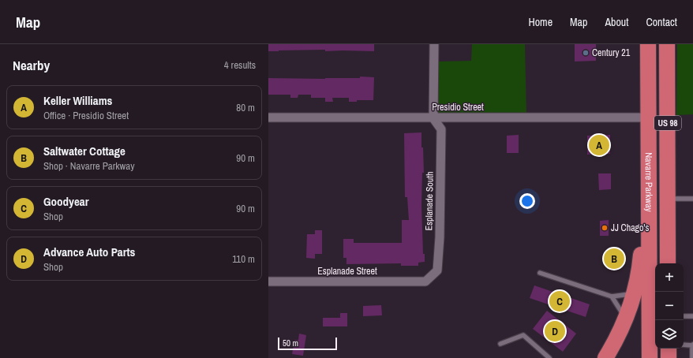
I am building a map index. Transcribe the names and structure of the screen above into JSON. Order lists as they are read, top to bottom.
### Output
{
  "streets": {
    "highway": ["US 98", "Navarre Parkway"],
    "street": ["Presidio Street", "Esplanade South", "Esplanade Street"]
  },
  "crossings": [
    ["Presidio Street", "Navarre Parkway"],
    ["Presidio Street", "Esplanade South"],
    ["Esplanade South", "Esplanade Street"]
  ],
  "places": ["Century 21", "JJ Chago's"],
  "scale_bar": "50 m",
  "page": {
    "header": "Map",
    "nav": [
      "Home",
      "Map",
      "About",
      "Contact"
    ],
    "heading": ["Nearby", "4 results"],
    "list": [
      {
        "mark": "A",
        "name": "Keller Williams",
        "note": "Office · Presidio Street",
        "value": "80 m"
      },
      {
        "mark": "B",
        "name": "Saltwater Cottage",
        "note": "Shop · Navarre Parkway",
        "value": "90 m"
      },
      {
        "mark": "C",
        "name": "Goodyear",
        "note": "Shop",
        "value": "90 m"
      },
      {
        "mark": "D",
        "name": "Advance Auto Parts",
        "note": "Shop",
        "value": "110 m"
      }
    ],
    "pins": [
      "A",
      "B",
      "C",
      "D"
    ],
    "map_buttons": ["+", "−"],
    "scale": "50 m"
  }
}
